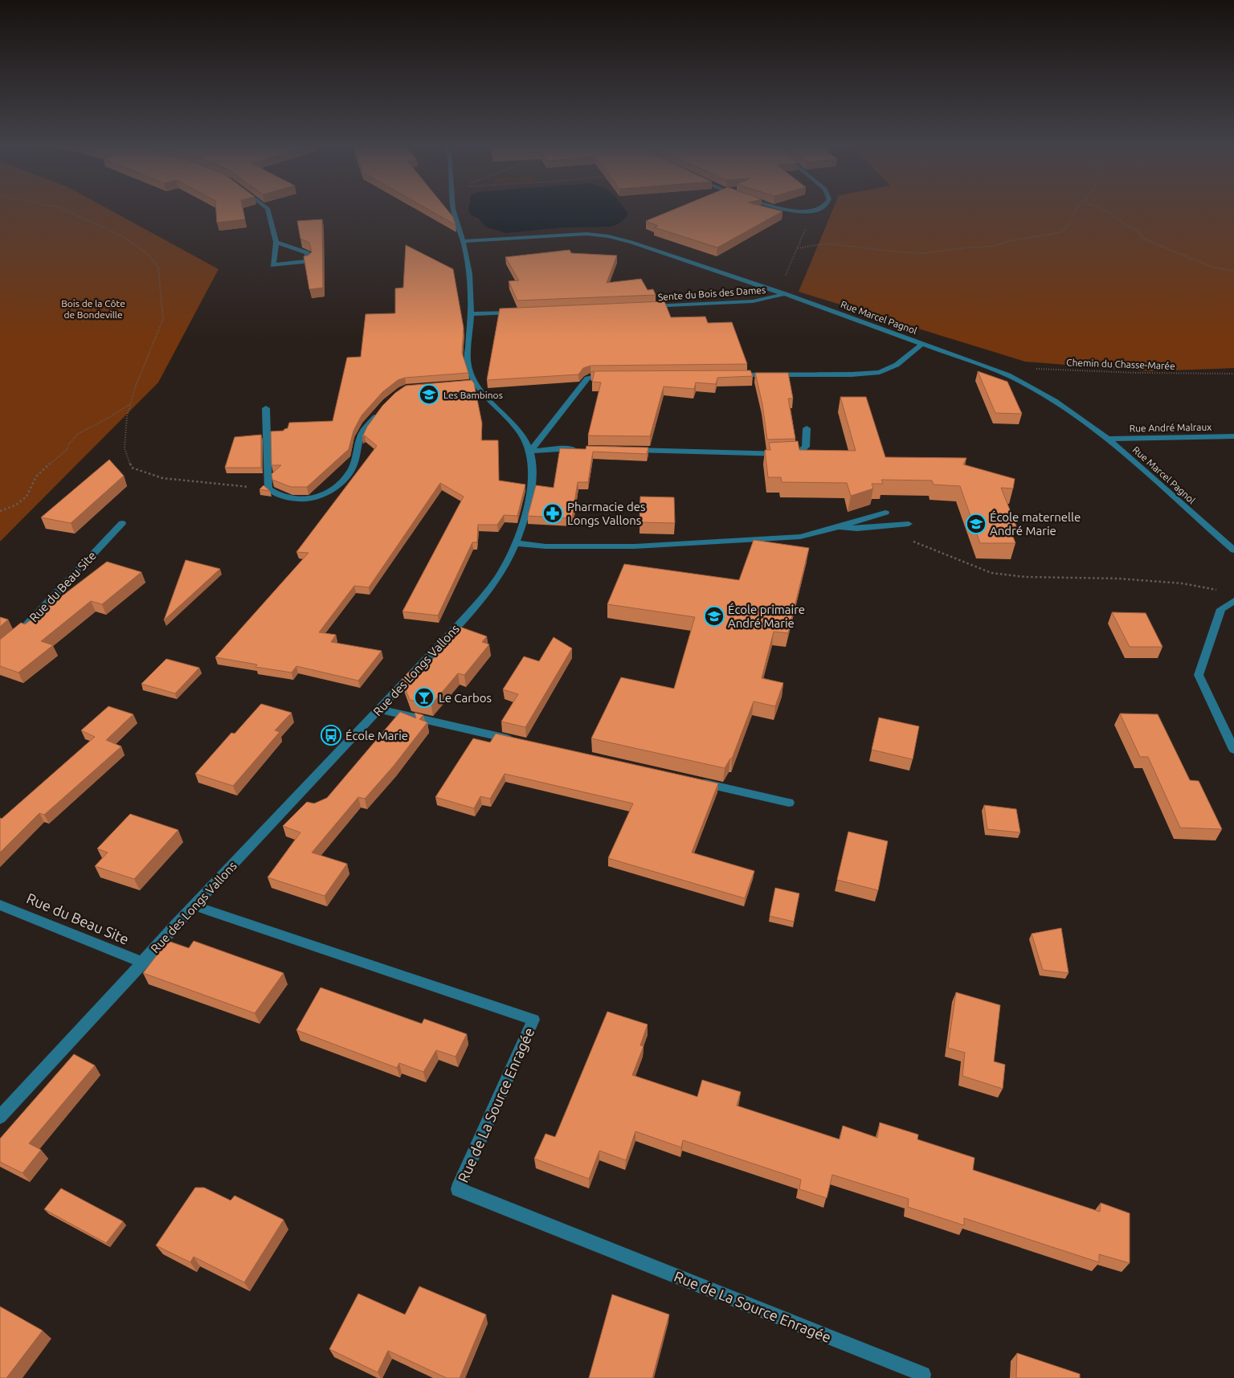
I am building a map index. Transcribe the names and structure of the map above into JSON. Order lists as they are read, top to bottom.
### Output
{
  "streets": {
    "street": [
      "Sente du Bois des Dames",
      "Rue Marcel Pagnol",
      "Rue André Malraux",
      "Rue du Beau Site",
      "Rue des Longs Vallons",
      "Rue de La Source Enragée"
    ],
    "path": ["Chemin du Chasse-Marée"]
  },
  "crossings": [
    ["Sente du Bois des Dames", "Rue Marcel Pagnol"],
    ["Rue Marcel Pagnol", "Chemin du Chasse-Marée"],
    ["Rue Marcel Pagnol", "Rue André Malraux"],
    ["Rue Marcel Pagnol", "Rue des Longs Vallons"],
    ["Rue du Beau Site", "Rue des Longs Vallons"],
    ["Rue des Longs Vallons", "Rue de La Source Enragée"]
  ],
  "parks": ["Bois de la Côte de Bondeville"],
  "places": {
    "school or university": ["Les Bambinos", "École maternelle André Marie", "École primaire André Marie"],
    "pharmacy": ["Pharmacie des Longs Vallons"],
    "bar": ["Le Carbos"],
    "bus stop": ["École Marie"]
  }
}
